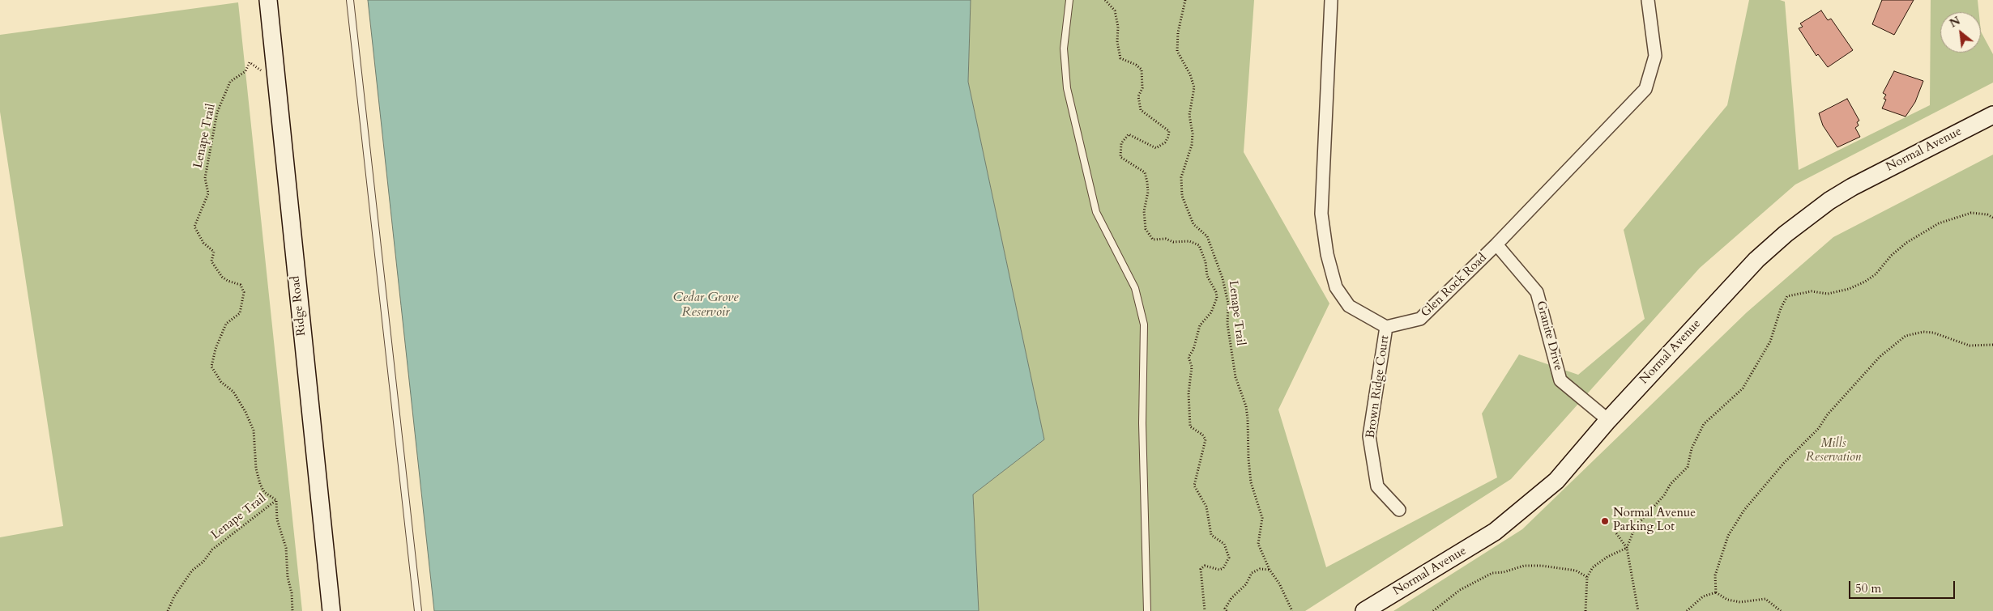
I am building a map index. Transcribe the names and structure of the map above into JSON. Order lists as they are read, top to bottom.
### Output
{
  "streets": {
    "street": [
      "Normal Avenue",
      "Glen Rock Road",
      "Ridge Road",
      "Granite Drive",
      "Brown Ridge Court"
    ],
    "path": ["Lenape Trail"]
  },
  "crossings": [
    ["Lenape Trail", "Ridge Road"],
    ["Normal Avenue", "Granite Drive"],
    ["Glen Rock Road", "Granite Drive"],
    ["Glen Rock Road", "Brown Ridge Court"]
  ],
  "water": ["Cedar Grove Reservoir"],
  "parks": ["Mills Reservation"],
  "places": ["Normal Avenue Parking Lot"],
  "scale_bar": "50 m",
  "north": "top left"
}
